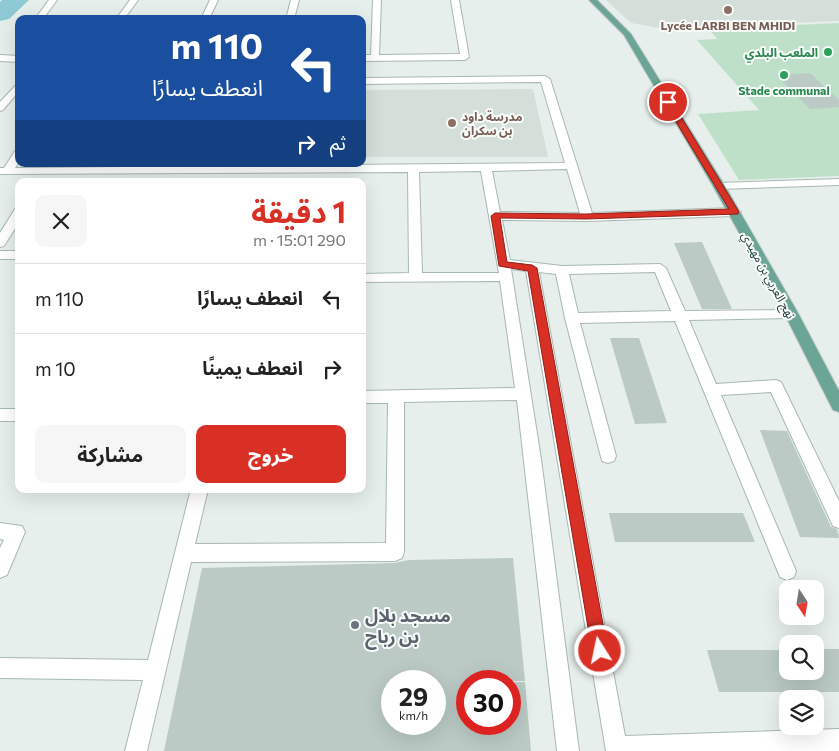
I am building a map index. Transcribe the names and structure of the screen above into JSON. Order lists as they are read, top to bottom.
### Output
{
  "streets": {
    "main road": ["نهج العربي بن مهيدي"]
  },
  "places": [
    "Lycée LARBI BEN MHIDI",
    "الملعب البلدي",
    "Stade communal",
    "مدرسة داود بن سكران",
    "مسجد بلال بن رباح"
  ],
  "north": "bottom",
  "page": {
    "turn": ["110 m", "انعطف يسارًا"],
    "then": "ثم",
    "heading": ["1 دقيقة", "290 m · 15:01"],
    "list": [
      {
        "name": "انعطف يسارًا",
        "value": "110 m"
      },
      {
        "name": "انعطف يمينًا",
        "value": "10 m"
      }
    ],
    "buttons": ["خروج", "مشاركة"],
    "speed": "29 km/h",
    "limit": "30"
  }
}
